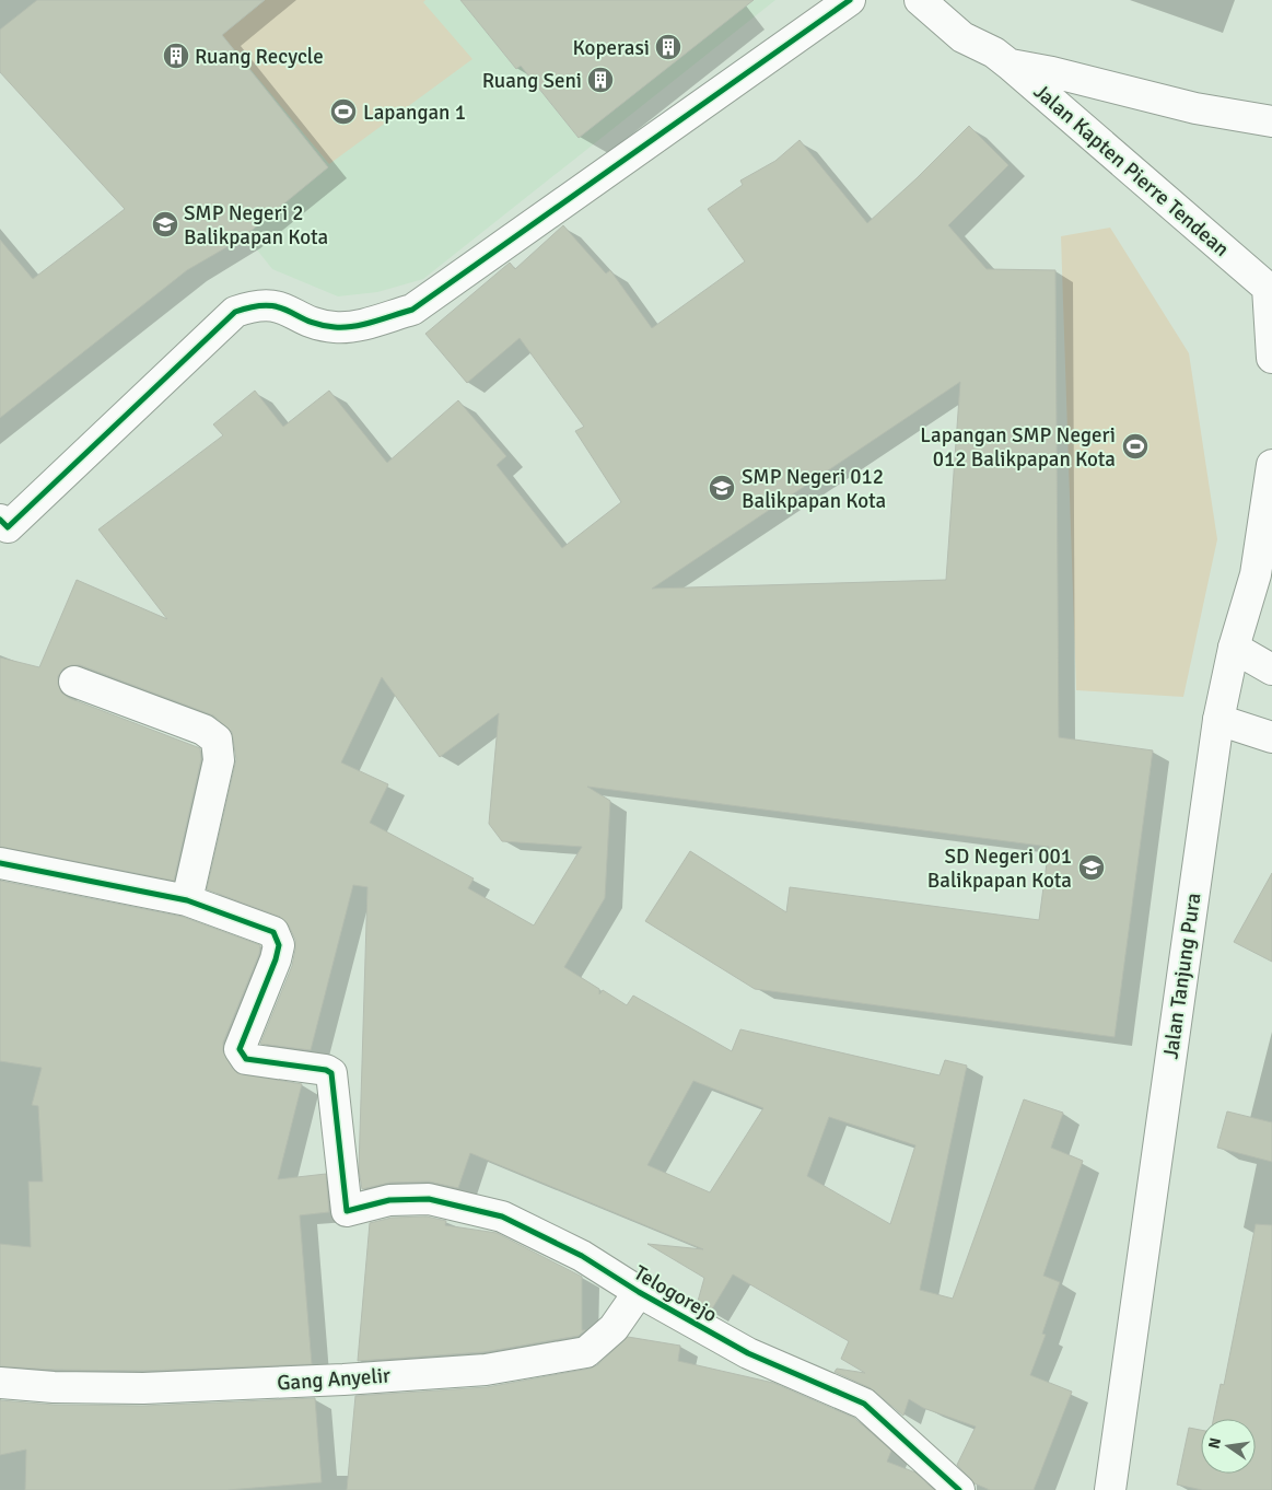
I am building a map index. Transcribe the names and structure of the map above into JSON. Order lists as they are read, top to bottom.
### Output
{
  "streets": {
    "street": [
      "Jalan Kapten Pierre Tendean",
      "Jalan Tanjung Pura",
      "Telogorejo",
      "Gang Anyelir"
    ]
  },
  "crossings": [
    ["Telogorejo", "Gang Anyelir"]
  ],
  "places": {
    "building": ["Koperasi", "Ruang Recycle", "Ruang Seni"],
    "sports": ["Lapangan 1", "Lapangan SMP Negeri 012 Balikpapan Kota"],
    "school or university": ["SMP Negeri 2 Balikpapan Kota", "SMP Negeri 012 Balikpapan Kota", "SD Negeri 001 Balikpapan Kota"]
  },
  "north": "left"
}
